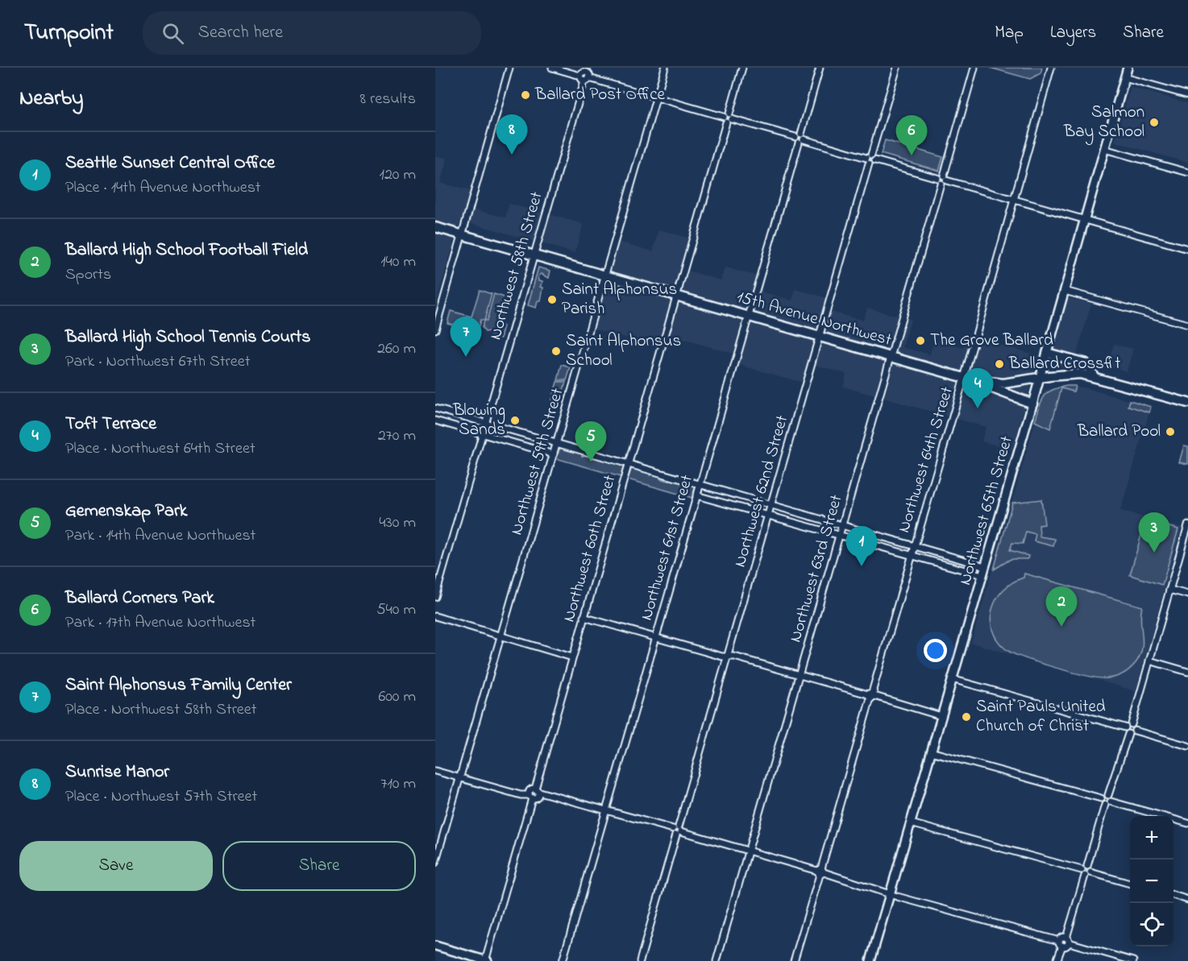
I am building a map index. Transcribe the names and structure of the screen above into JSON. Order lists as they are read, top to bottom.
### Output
{
  "streets": {
    "main road": ["15th Avenue Northwest"],
    "street": [
      "Northwest 58th Street",
      "Northwest 64th Street",
      "Northwest 59th Street",
      "Northwest 62nd Street",
      "Northwest 65th Street",
      "Northwest 61st Street",
      "Northwest 60th Street",
      "Northwest 63rd Street"
    ]
  },
  "crossings": [
    ["Northwest 58th Street", "15th Avenue Northwest"],
    ["15th Avenue Northwest", "Northwest 64th Street"],
    ["15th Avenue Northwest", "Northwest 59th Street"],
    ["15th Avenue Northwest", "Northwest 62nd Street"],
    ["15th Avenue Northwest", "Northwest 65th Street"],
    ["15th Avenue Northwest", "Northwest 61st Street"],
    ["15th Avenue Northwest", "Northwest 60th Street"],
    ["15th Avenue Northwest", "Northwest 63rd Street"]
  ],
  "places": [
    "Ballard Post Office",
    "Salmon Bay School",
    "Saint Alphonsus Parish",
    "The Grove Ballard",
    "Saint Alphonsus School",
    "Ballard Crossfit",
    "Blowing Sands",
    "Ballard Pool",
    "Saint Pauls United Church of Christ"
  ],
  "page": {
    "header": "Turnpoint",
    "search": "Search here",
    "nav": ["Map", "Layers", "Share"],
    "heading": ["Nearby", "8 results"],
    "pins": [
      "8",
      "6",
      "7",
      "4",
      "5",
      "3",
      "1",
      "2"
    ],
    "list": [
      {
        "mark": "1",
        "name": "Seattle Sunset Central Office",
        "note": "Place · 14th Avenue Northwest",
        "value": "120 m"
      },
      {
        "mark": "2",
        "name": "Ballard High School Football Field",
        "note": "Sports",
        "value": "140 m"
      },
      {
        "mark": "3",
        "name": "Ballard High School Tennis Courts",
        "note": "Park · Northwest 67th Street",
        "value": "260 m"
      },
      {
        "mark": "4",
        "name": "Toft Terrace",
        "note": "Place · Northwest 64th Street",
        "value": "270 m"
      },
      {
        "mark": "5",
        "name": "Gemenskap Park",
        "note": "Park · 14th Avenue Northwest",
        "value": "430 m"
      },
      {
        "mark": "6",
        "name": "Ballard Corners Park",
        "note": "Park · 17th Avenue Northwest",
        "value": "540 m"
      },
      {
        "mark": "7",
        "name": "Saint Alphonsus Family Center",
        "note": "Place · Northwest 58th Street",
        "value": "600 m"
      },
      {
        "mark": "8",
        "name": "Sunrise Manor",
        "note": "Place · Northwest 57th Street",
        "value": "710 m"
      }
    ],
    "map_buttons": ["+", "−"],
    "buttons": ["Save", "Share"]
  }
}
